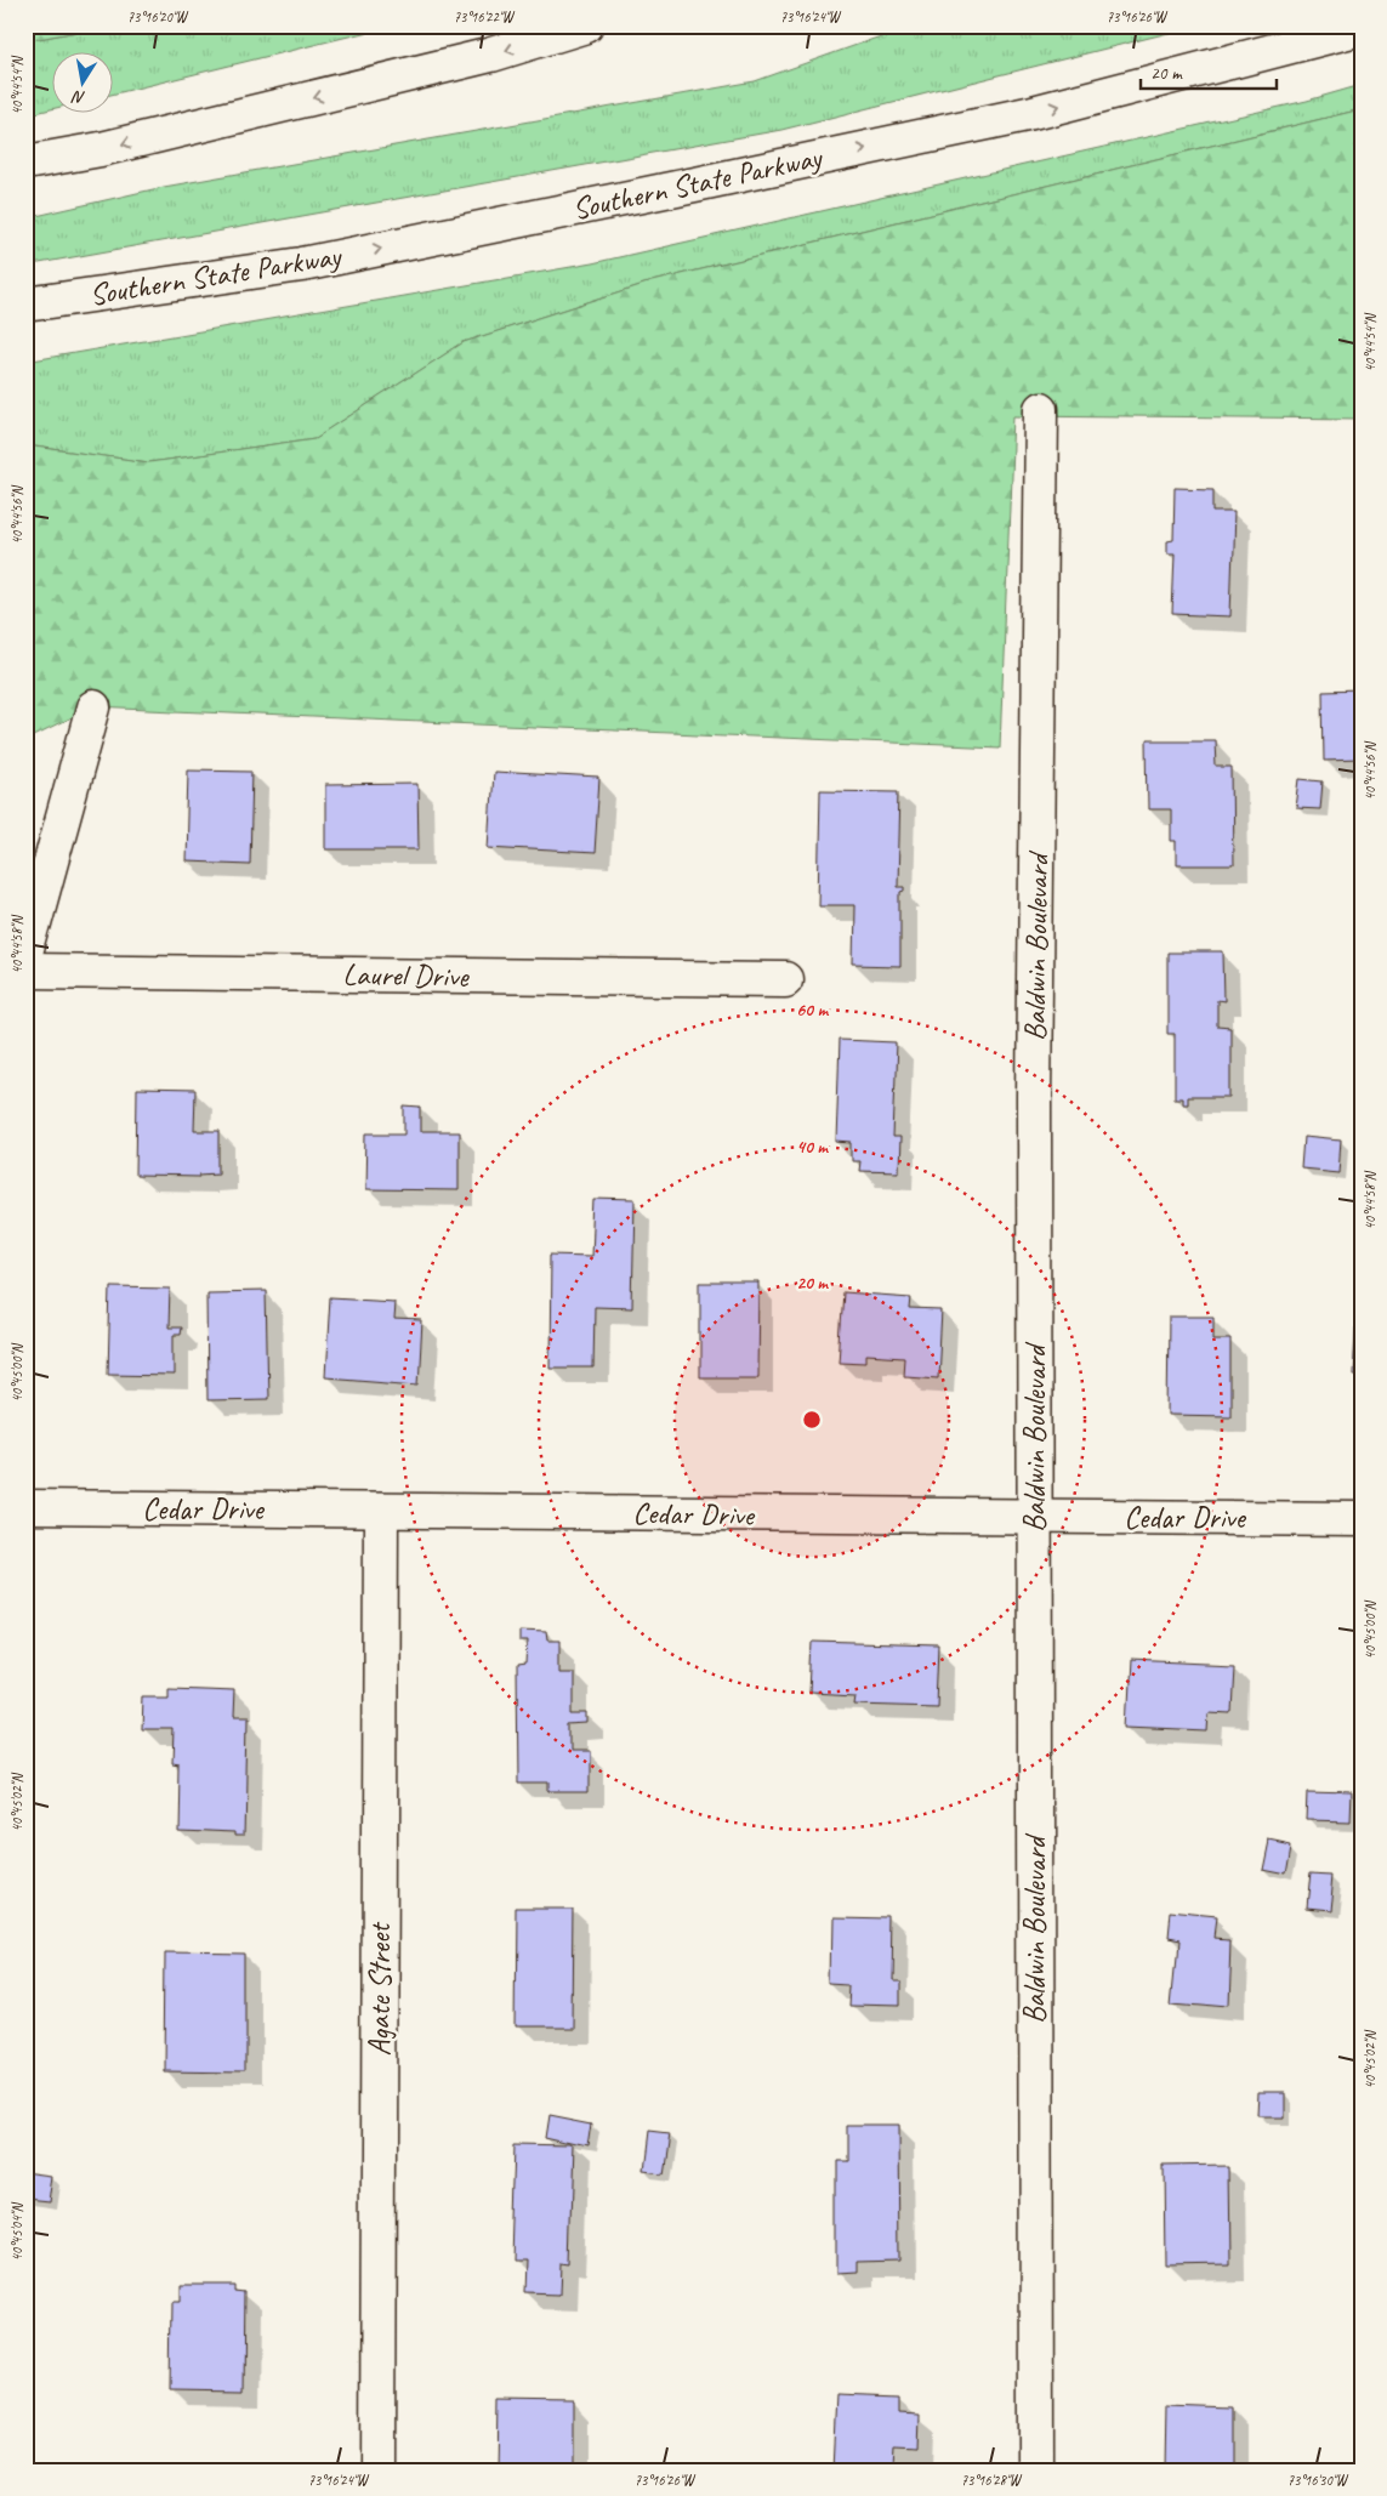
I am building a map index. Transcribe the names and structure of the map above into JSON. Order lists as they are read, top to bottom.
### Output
{
  "streets": {
    "main road": [
      "Southern State Parkway",
      "Baldwin Boulevard",
      "Laurel Drive",
      "Cedar Drive",
      "Agate Street"
    ]
  },
  "crossings": [
    ["Baldwin Boulevard", "Cedar Drive"],
    ["Cedar Drive", "Agate Street"]
  ],
  "scale_bar": "20 m",
  "north": "bottom",
  "coordinates": [
    "73°16'20\"W",
    "73°16'22\"W",
    "73°16'24\"W",
    "73°16'26\"W",
    "40°44'54\"N",
    "40°44'56\"N",
    "40°44'58\"N",
    "40°45'00\"N",
    "40°45'02\"N",
    "40°45'04\"N",
    "73°16'28\"W",
    "73°16'30\"W"
  ],
  "rings": ["60 m", "40 m", "20 m"]
}
